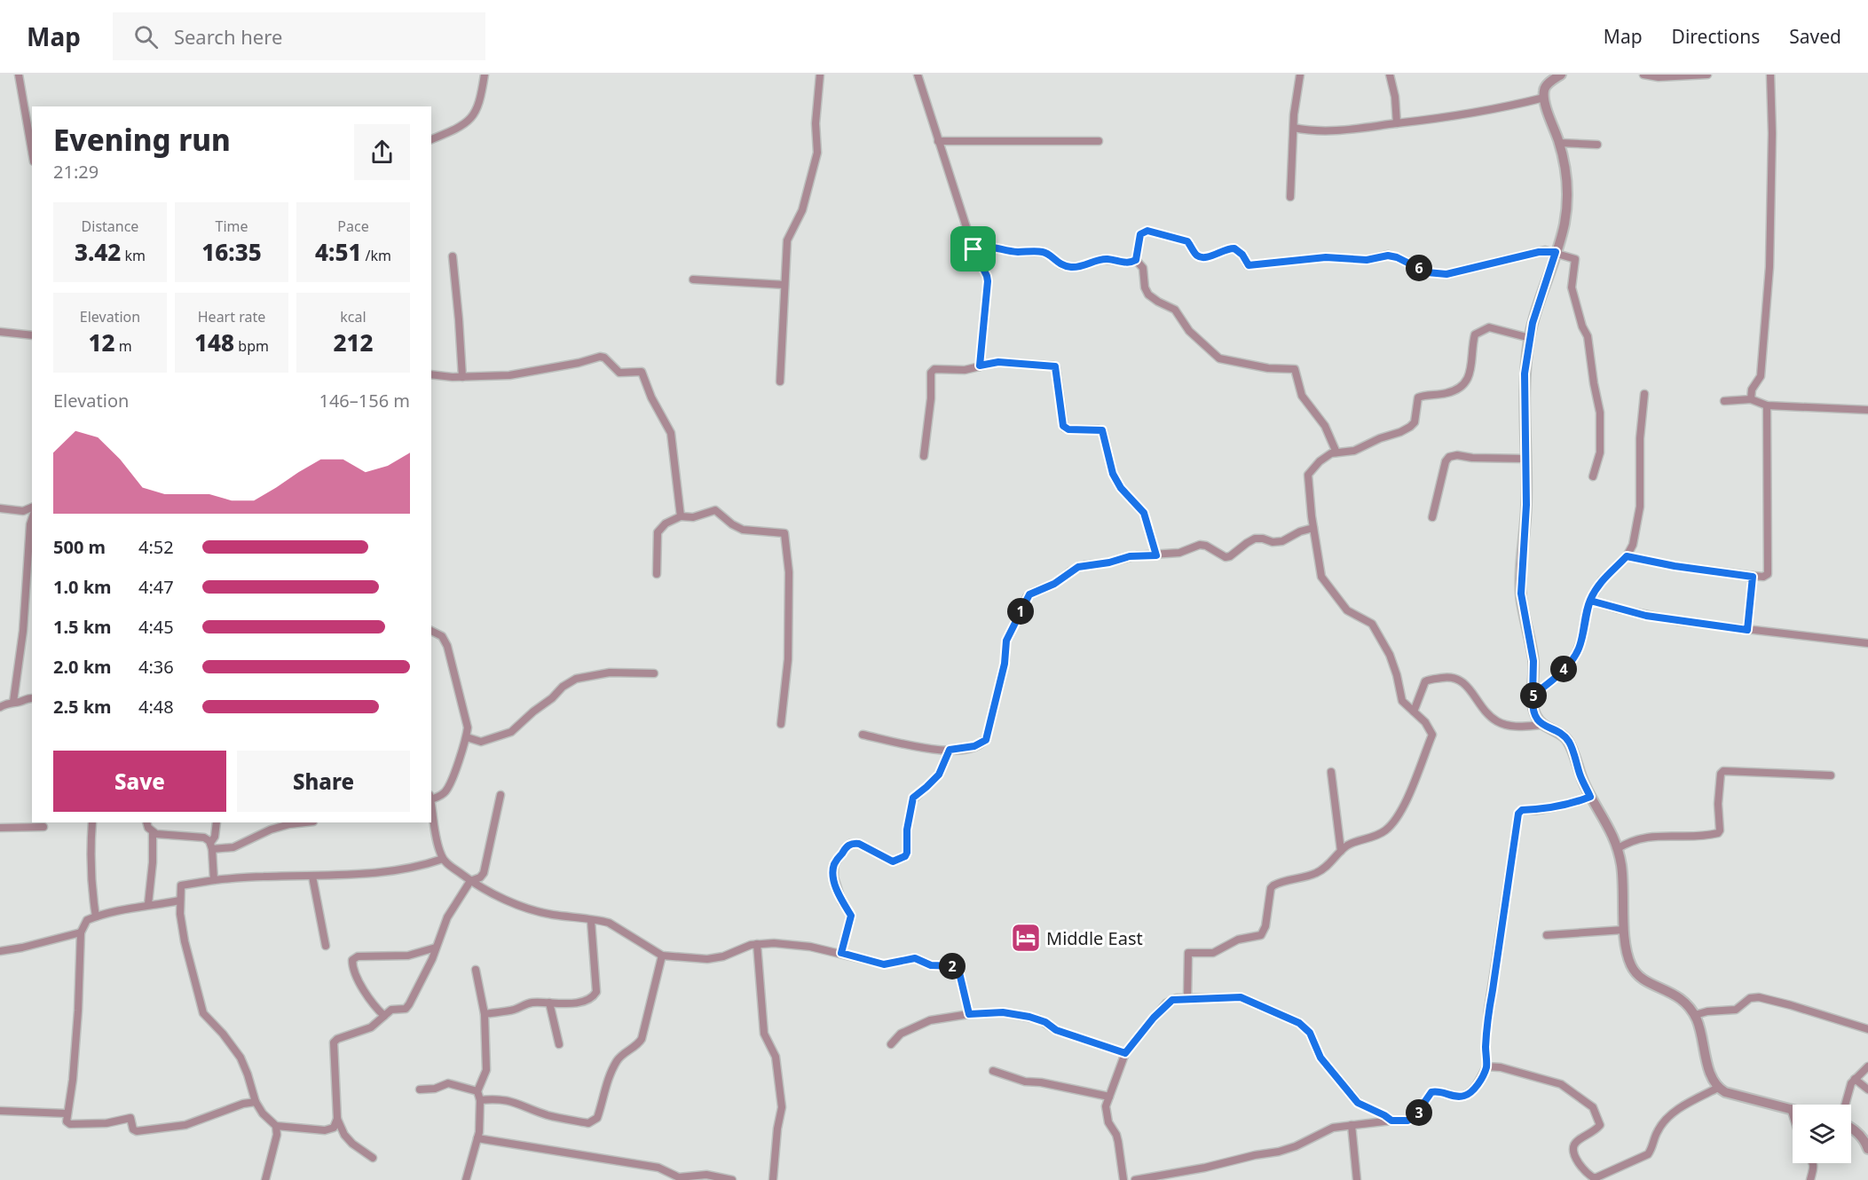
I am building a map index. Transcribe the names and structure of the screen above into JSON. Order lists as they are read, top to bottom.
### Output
{
  "places": {
    "hotel": ["Middle East"]
  },
  "page": {
    "header": "Map",
    "search": "Search here",
    "nav": ["Map", "Directions", "Saved"],
    "heading": ["Evening run", "21:29"],
    "stats": [
      ["Distance", "3.42 km"],
      ["Time", "16:35"],
      ["Pace", "4:51 /km"],
      ["Elevation", "12 m"],
      ["Heart rate", "148 bpm"],
      ["kcal", "212"]
    ],
    "pins": [
      "6",
      "1",
      "4",
      "5",
      "2",
      "3"
    ],
    "chart": ["Elevation", "146–156 m"],
    "list": [
      {
        "name": "500 m",
        "note": "4:52"
      },
      {
        "name": "1.0 km",
        "note": "4:47"
      },
      {
        "name": "1.5 km",
        "note": "4:45"
      },
      {
        "name": "2.0 km",
        "note": "4:36"
      },
      {
        "name": "2.5 km",
        "note": "4:48"
      }
    ],
    "buttons": ["Save", "Share"]
  }
}
